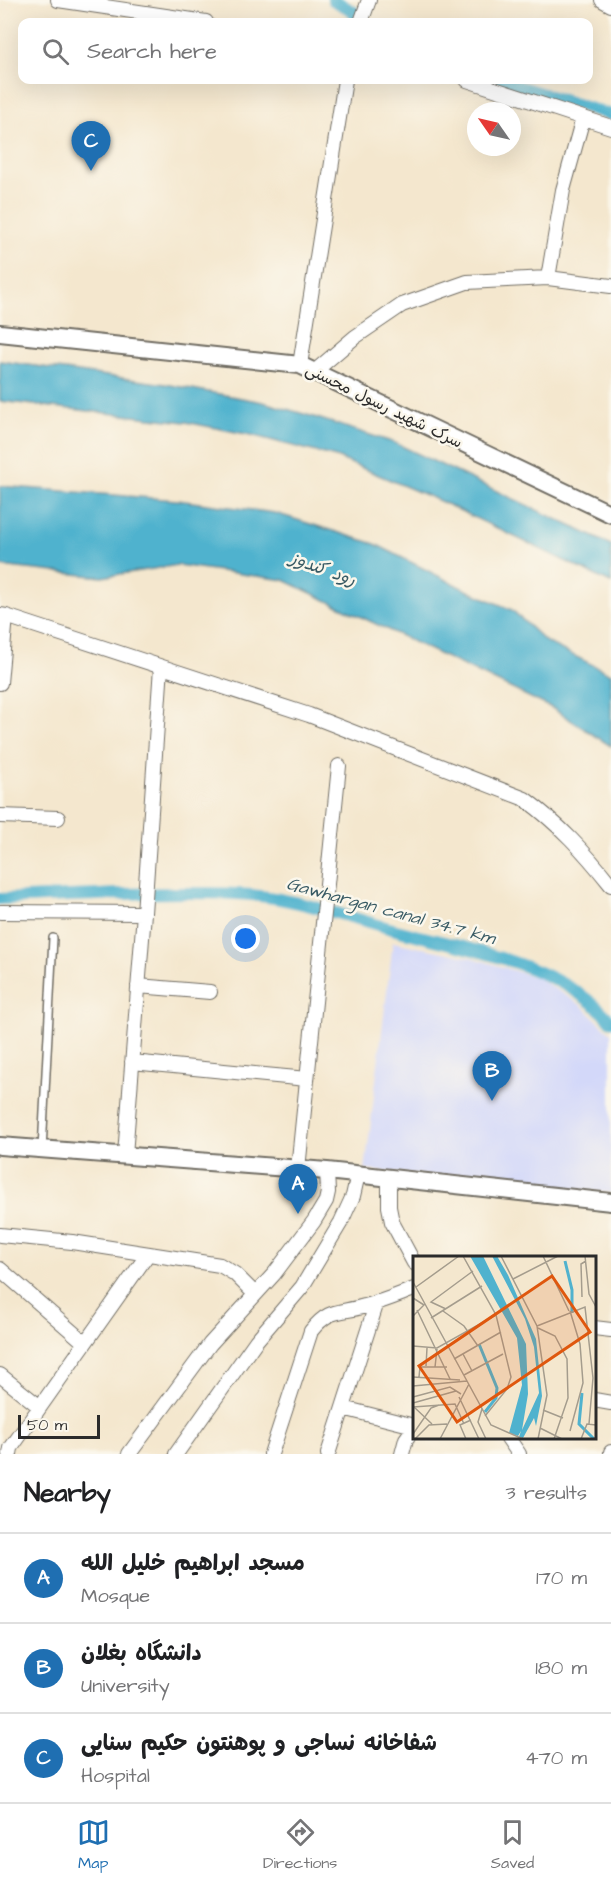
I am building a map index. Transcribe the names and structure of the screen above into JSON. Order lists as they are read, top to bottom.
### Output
{
  "streets": {
    "street": ["سرک شهید رسول محسنی"]
  },
  "water": ["رود کندوز", "Gawhargan canal 34.7 km"],
  "scale_bar": "50 m",
  "north": "top left",
  "page": {
    "search": "Search here",
    "pins": ["C", "B", "A"],
    "scale": "50 m",
    "heading": ["Nearby", "3 results"],
    "list": [
      {
        "mark": "A",
        "name": "مسجد ابراهیم خلیل الله",
        "note": "Mosque",
        "value": "170 m"
      },
      {
        "mark": "B",
        "name": "دانشگاه بغلان",
        "note": "University",
        "value": "180 m"
      },
      {
        "mark": "C",
        "name": "شفاخانه نساجی و پوهنتون حکیم سنایی",
        "note": "Hospital",
        "value": "470 m"
      }
    ],
    "nav": ["Map", "Directions", "Saved"]
  }
}
